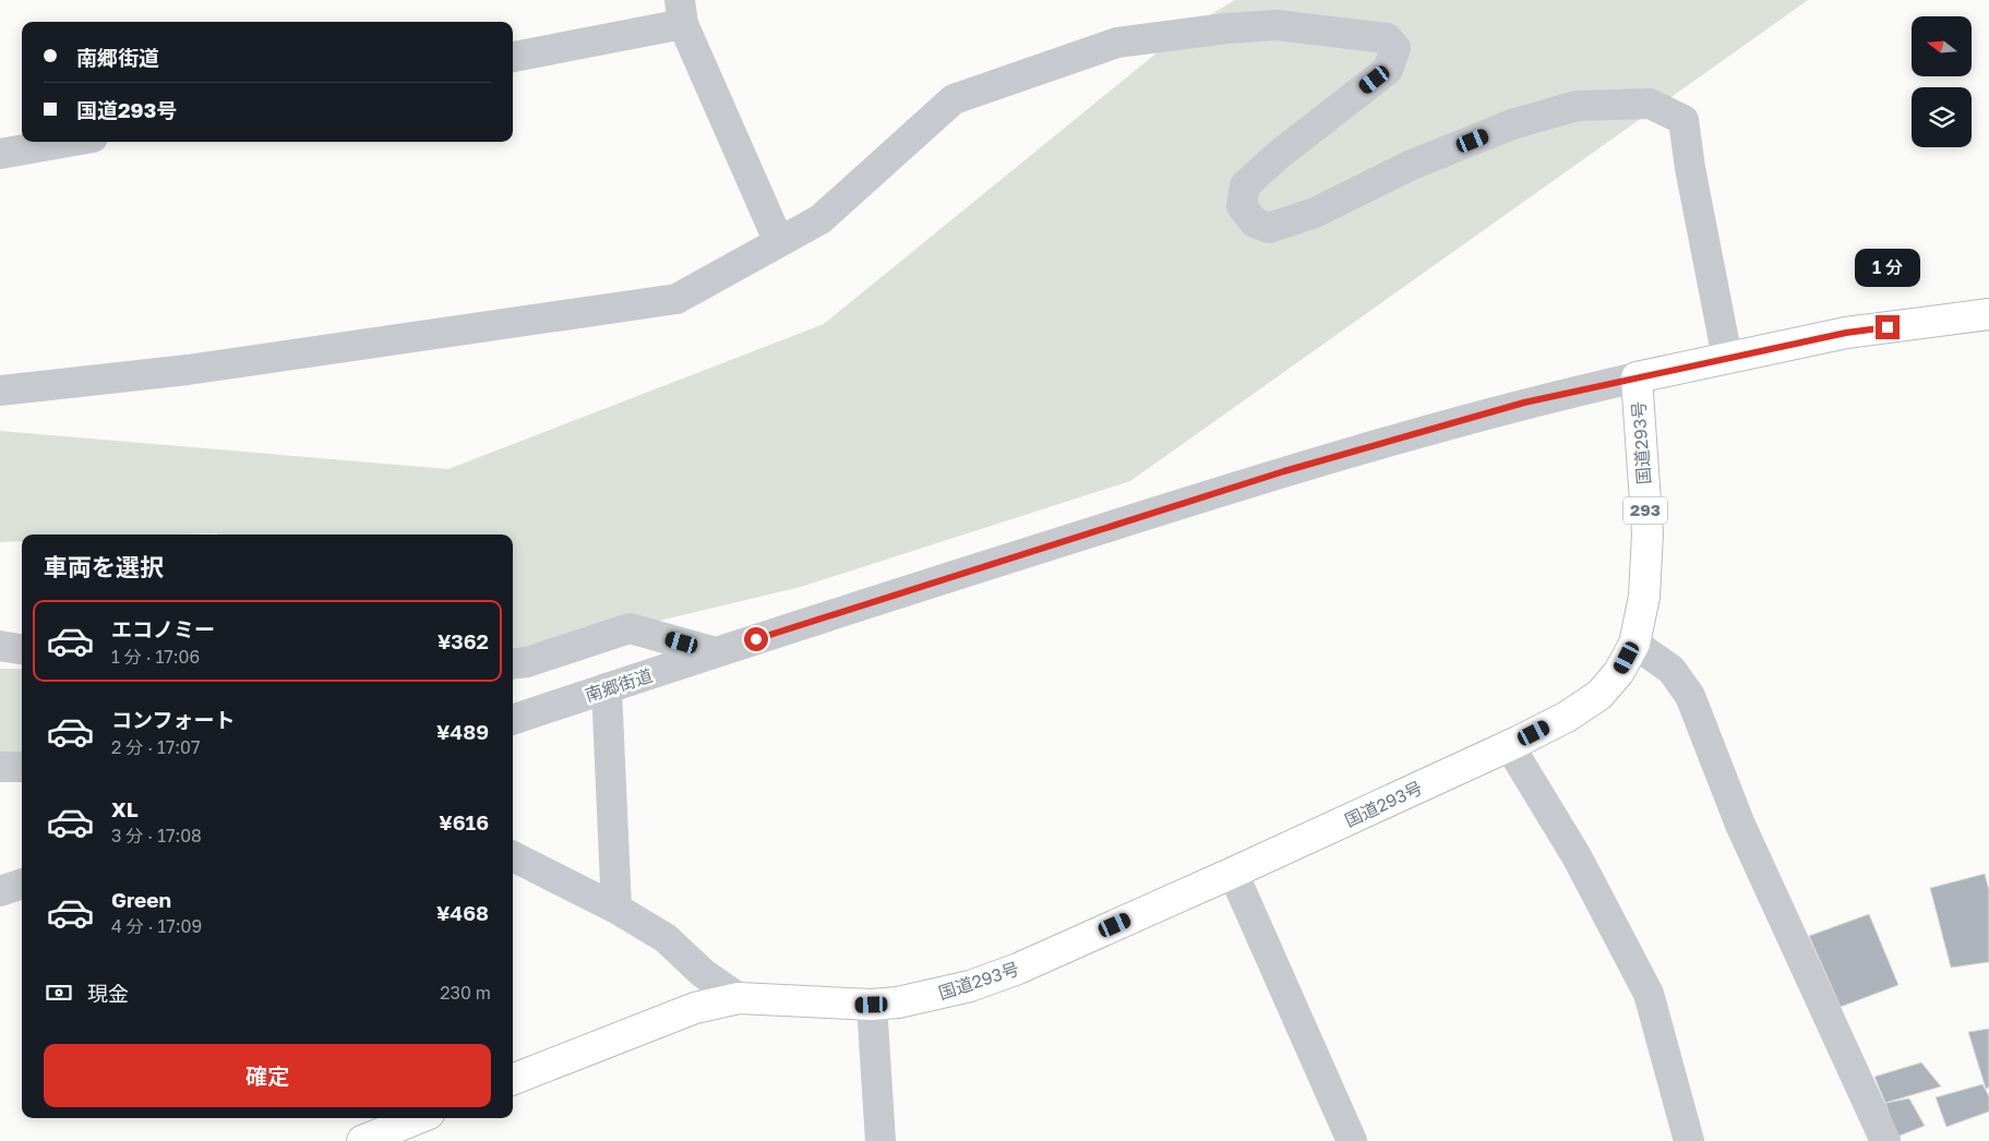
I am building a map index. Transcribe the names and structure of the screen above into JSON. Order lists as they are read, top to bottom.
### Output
{
  "streets": {
    "highway": ["国道293号", "293"],
    "street": ["南郷街道"]
  },
  "crossings": [
    ["国道293号", "南郷街道"]
  ],
  "north": "left",
  "page": {
    "banner": ["南郷街道", "国道293号"],
    "bubble": "1 分",
    "heading": "車両を選択",
    "list": [
      {
        "name": "エコノミー",
        "note": "1 分 · 17:06",
        "value": "¥362"
      },
      {
        "name": "コンフォート",
        "note": "2 分 · 17:07",
        "value": "¥489"
      },
      {
        "name": "XL",
        "note": "3 分 · 17:08",
        "value": "¥616"
      },
      {
        "name": "Green",
        "note": "4 分 · 17:09",
        "value": "¥468"
      }
    ],
    "pay": ["現金", "230 m"],
    "buttons": "確定"
  }
}
